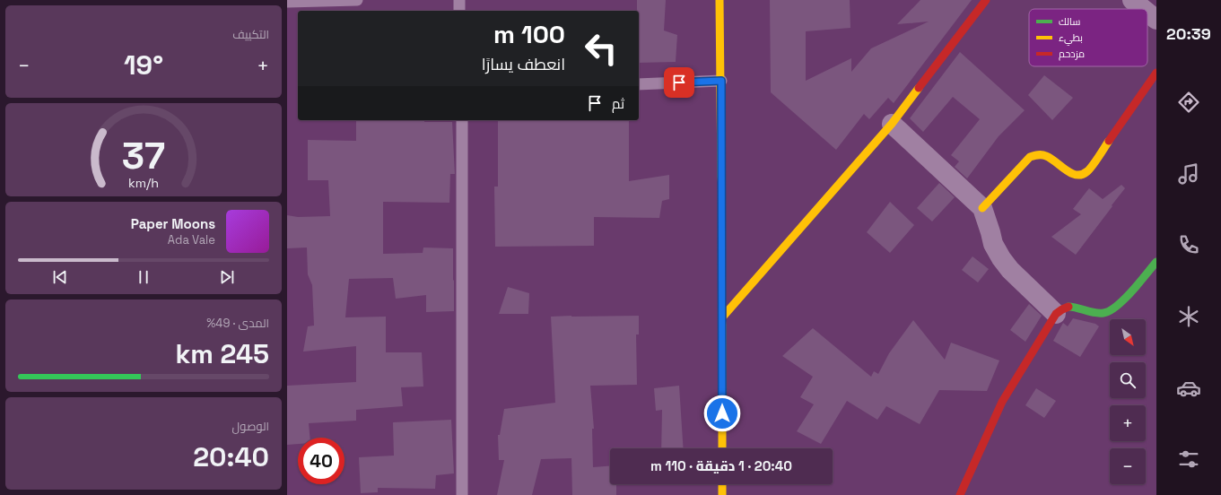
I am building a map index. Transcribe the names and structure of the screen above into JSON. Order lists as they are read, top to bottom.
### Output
{
  "legend": ["سالك", "بطيء", "مزدحم"],
  "north": "bottom right",
  "page": {
    "tabs": "20:39",
    "tile": [
      "التكييف",
      ["المدى · 49%", "245 km"],
      ["الوصول", "20:40"]
    ],
    "turn": ["100 m", "انعطف يسارًا"],
    "heat": ["−", "19°", "+"],
    "then": "ثم",
    "song": ["Paper Moons", "Ada Vale"],
    "map_buttons": ["+", "−"],
    "limit": "40",
    "trip": "20:40 · 1 دقيقة · 110 m",
    "gauge": ["37", "km/h"]
  }
}
